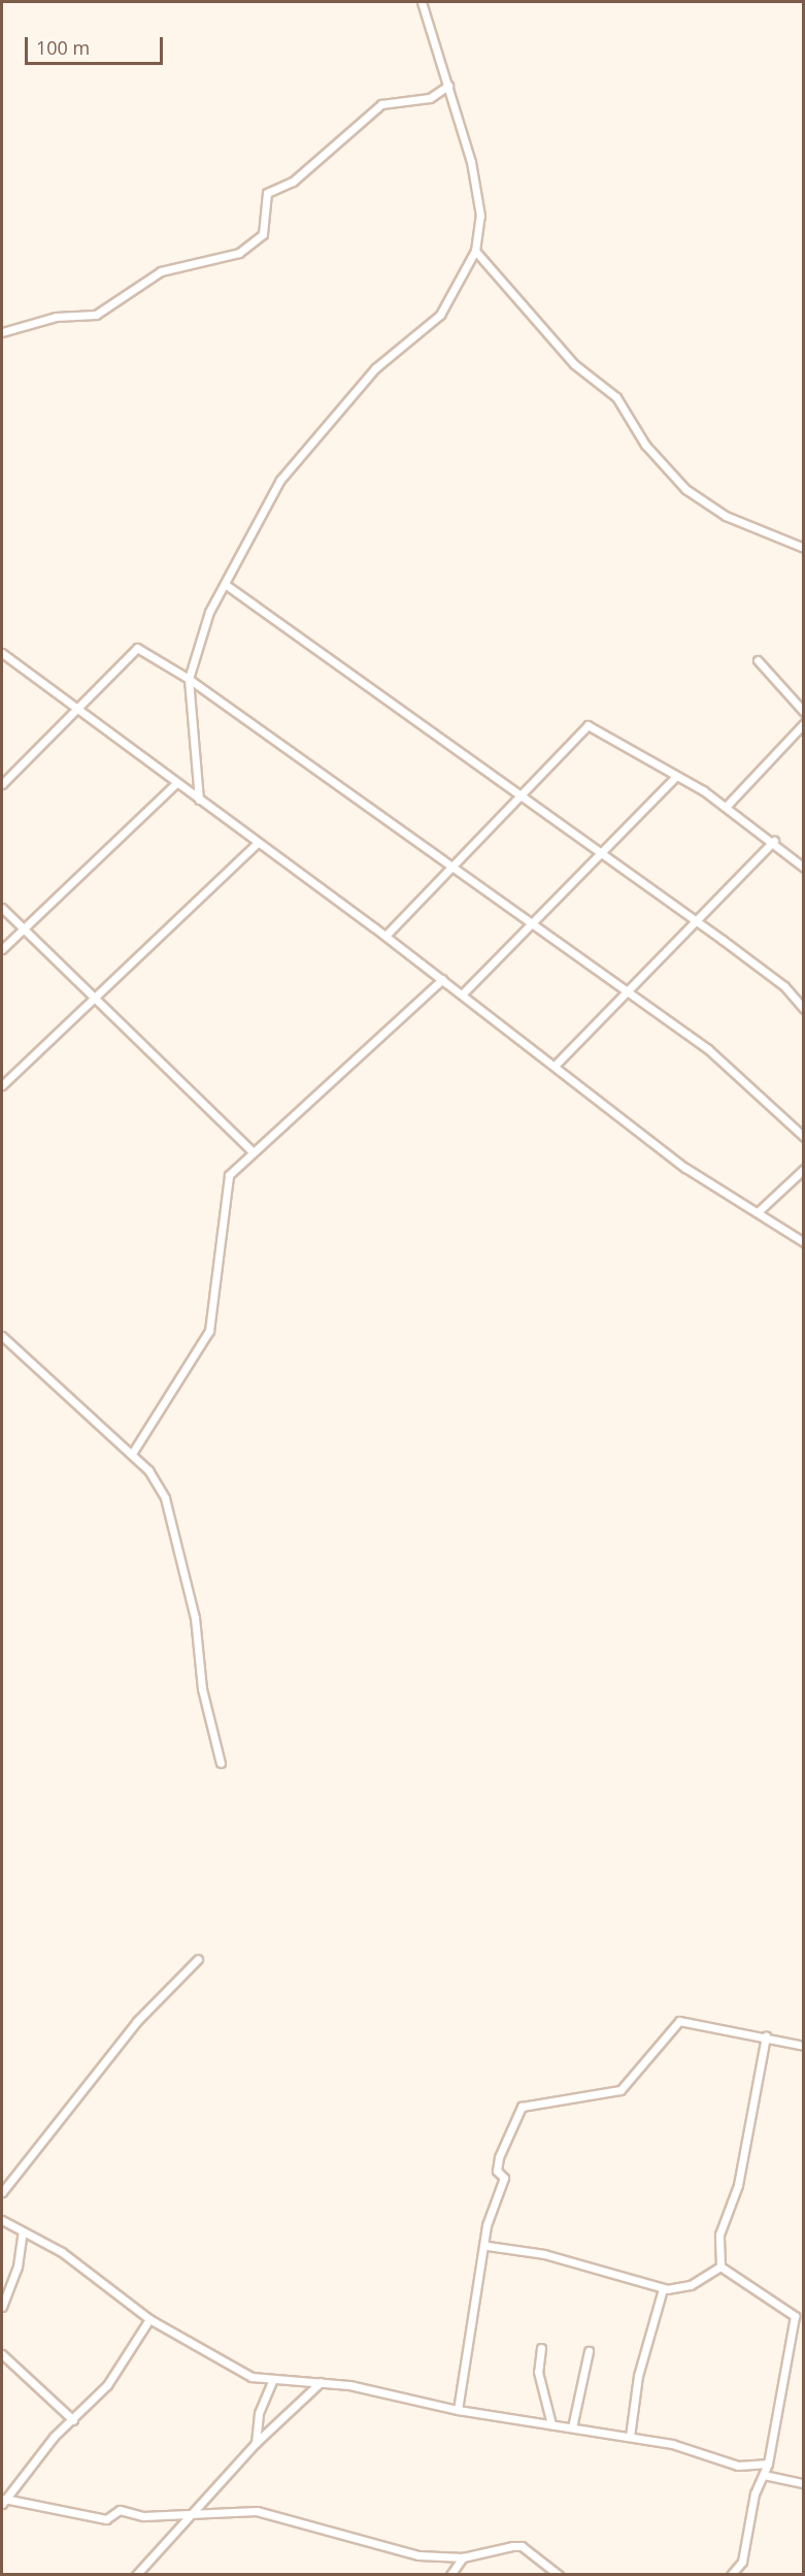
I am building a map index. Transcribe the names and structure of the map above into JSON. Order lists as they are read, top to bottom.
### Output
{
  "scale_bar": "100 m"
}
